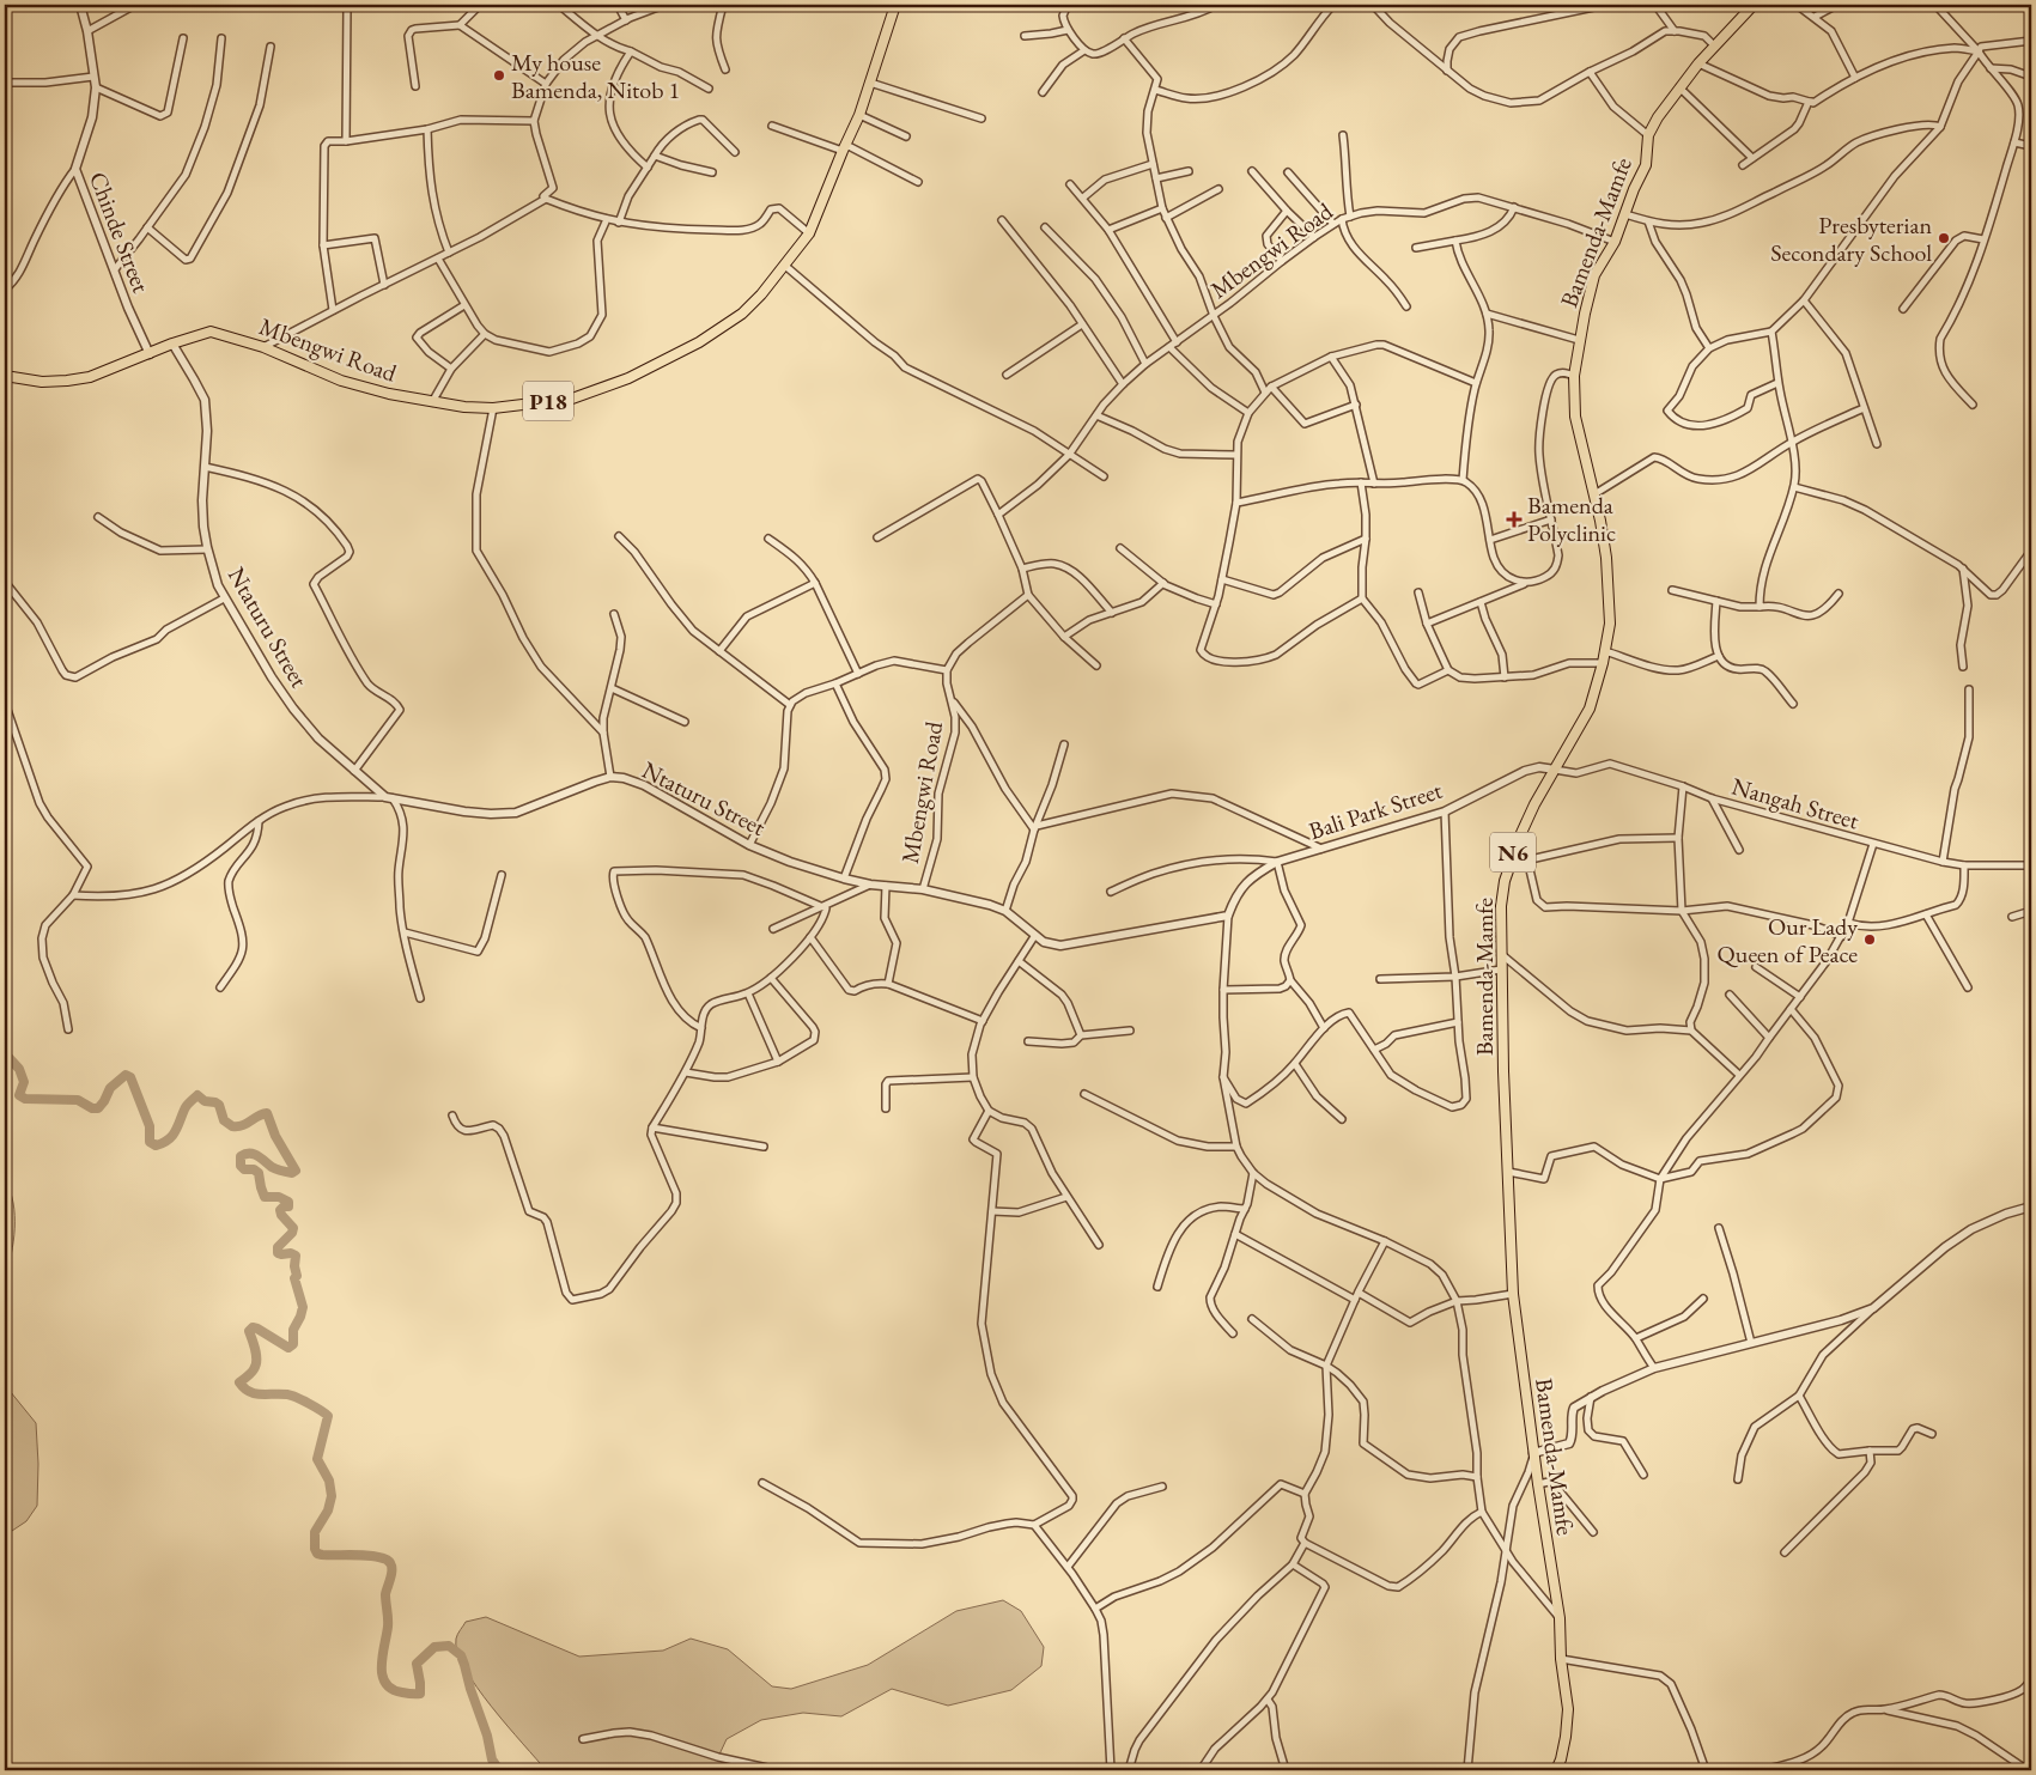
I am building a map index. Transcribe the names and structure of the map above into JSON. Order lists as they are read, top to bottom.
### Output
{
  "streets": {
    "main road": [
      "Bamenda-Mamfe",
      "Mbengwi Road",
      "P18",
      "N6"
    ],
    "street": [
      "Chinde Street",
      "Ntaturu Street",
      "Nangah Street",
      "Bali Park Street"
    ]
  },
  "crossings": [
    ["Chinde Street", "Mbengwi Road"],
    ["Bamenda-Mamfe", "Mbengwi Road"],
    ["Bamenda-Mamfe", "Nangah Street"],
    ["Bamenda-Mamfe", "Bali Park Street"],
    ["Mbengwi Road", "Ntaturu Street"],
    ["Ntaturu Street", "Bali Park Street"],
    ["Nangah Street", "Bali Park Street"]
  ],
  "places": {
    "other": ["My house Bamenda, Nitob 1", "Presbyterian Secondary School", "Our Lady Queen of Peace"],
    "health": ["Bamenda Polyclinic"]
  }
}
